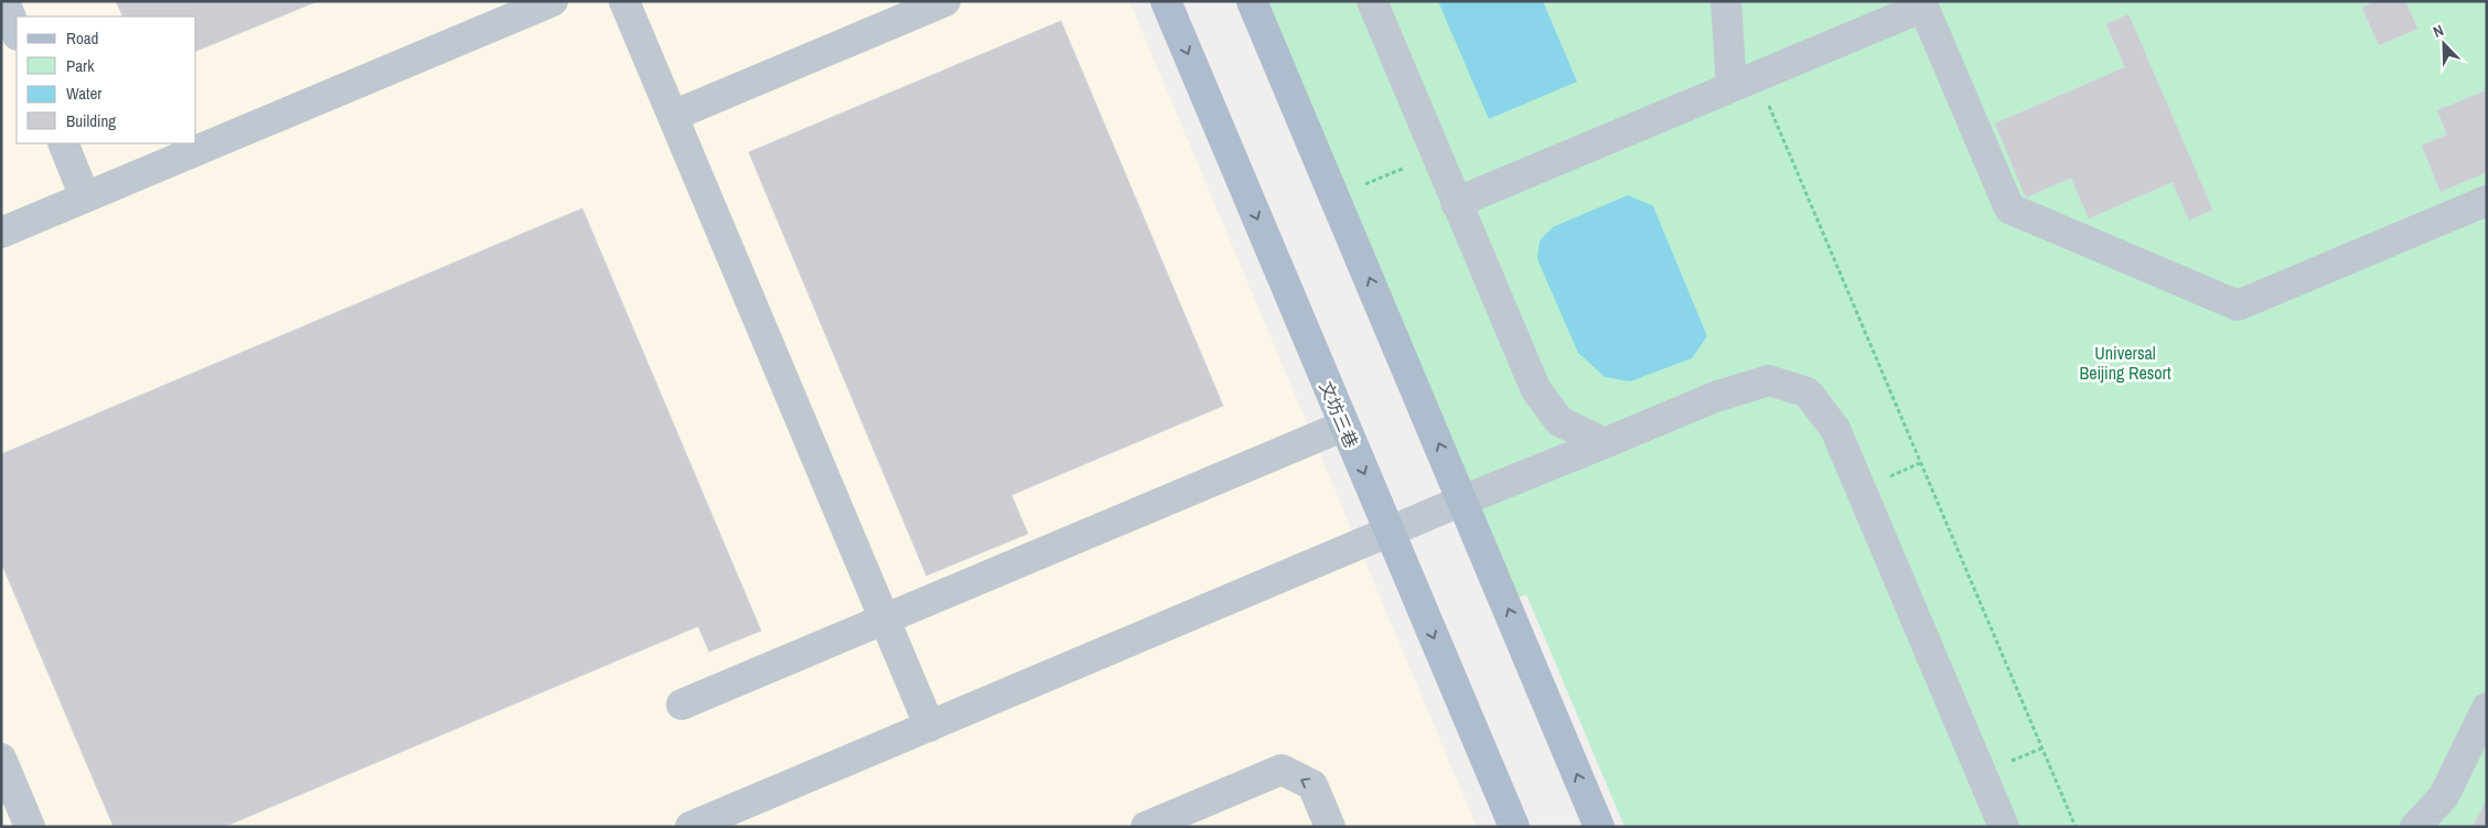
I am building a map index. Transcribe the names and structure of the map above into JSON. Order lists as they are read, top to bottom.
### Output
{
  "streets": {
    "main road": ["文坊三巷"]
  },
  "parks": ["Universal Beijing Resort"],
  "legend": [
    "Road",
    "Park",
    "Water",
    "Building"
  ],
  "north": "top left"
}
